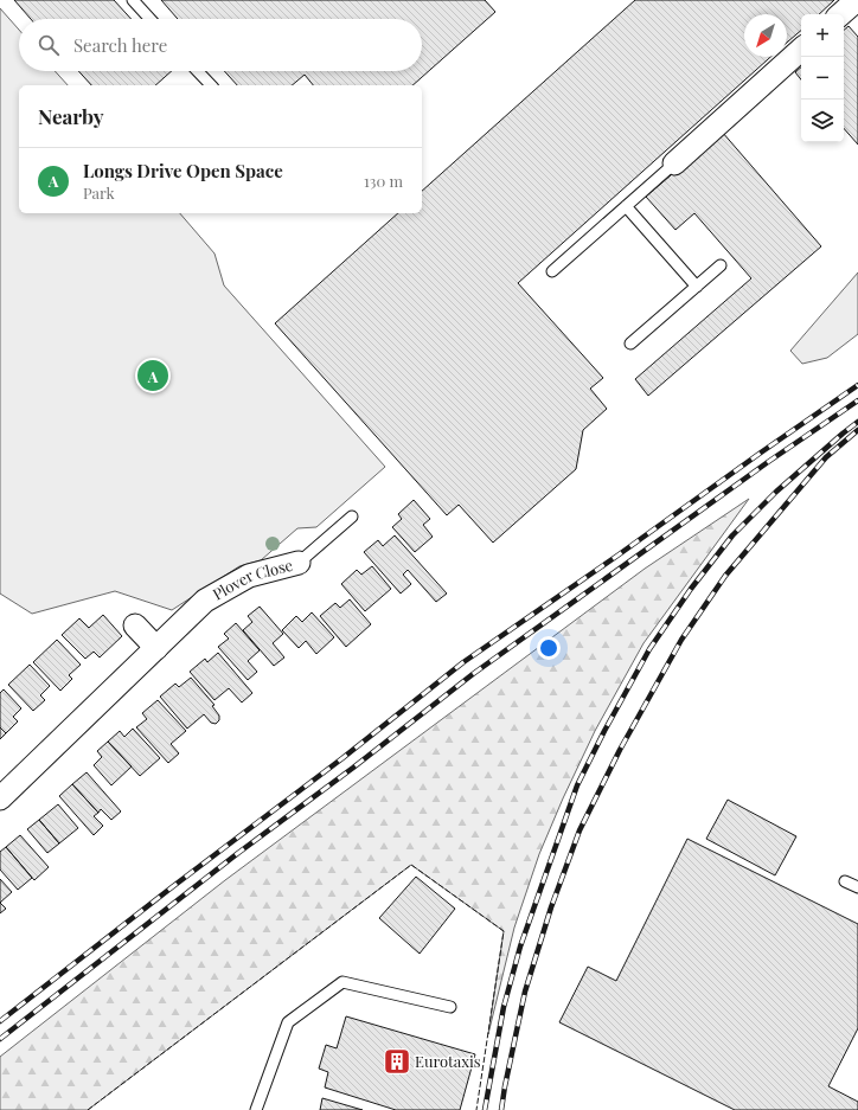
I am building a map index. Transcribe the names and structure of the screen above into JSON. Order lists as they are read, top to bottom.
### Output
{
  "streets": {
    "street": ["Plover Close"]
  },
  "places": {
    "building": ["Eurotaxis"]
  },
  "north": "bottom left",
  "page": {
    "map_buttons": ["+", "−"],
    "search": "Search here",
    "heading": "Nearby",
    "list": [
      {
        "mark": "A",
        "name": "Longs Drive Open Space",
        "note": "Park",
        "value": "130 m"
      }
    ],
    "pins": "A"
  }
}
